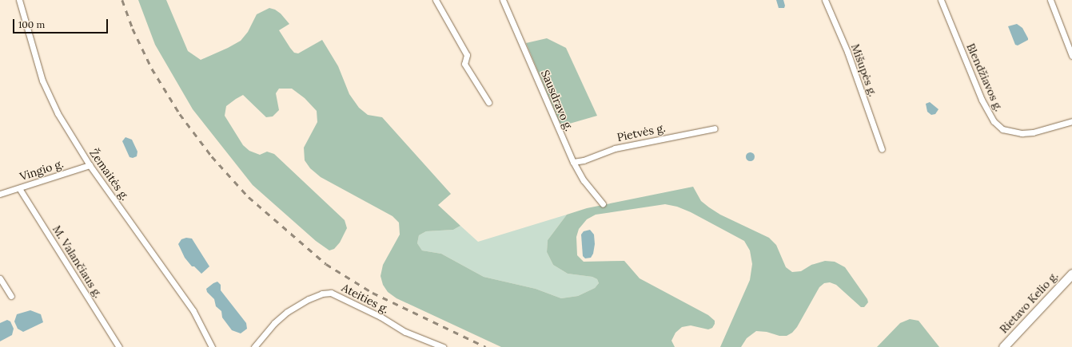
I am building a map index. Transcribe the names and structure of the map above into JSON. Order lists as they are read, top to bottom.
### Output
{
  "streets": {
    "main road": ["Rietavo Kelio g."],
    "street": [
      "Mišupės g.",
      "Blendžiavos g.",
      "Sausdravo g.",
      "Pietvės g.",
      "Vingio g.",
      "Žemaitės g.",
      "M. Valančiaus g.",
      "Ateities g."
    ]
  },
  "crossings": [
    ["Sausdravo g.", "Pietvės g."],
    ["Vingio g.", "Žemaitės g."],
    ["Vingio g.", "M. Valančiaus g."]
  ],
  "scale_bar": "100 m"
}
